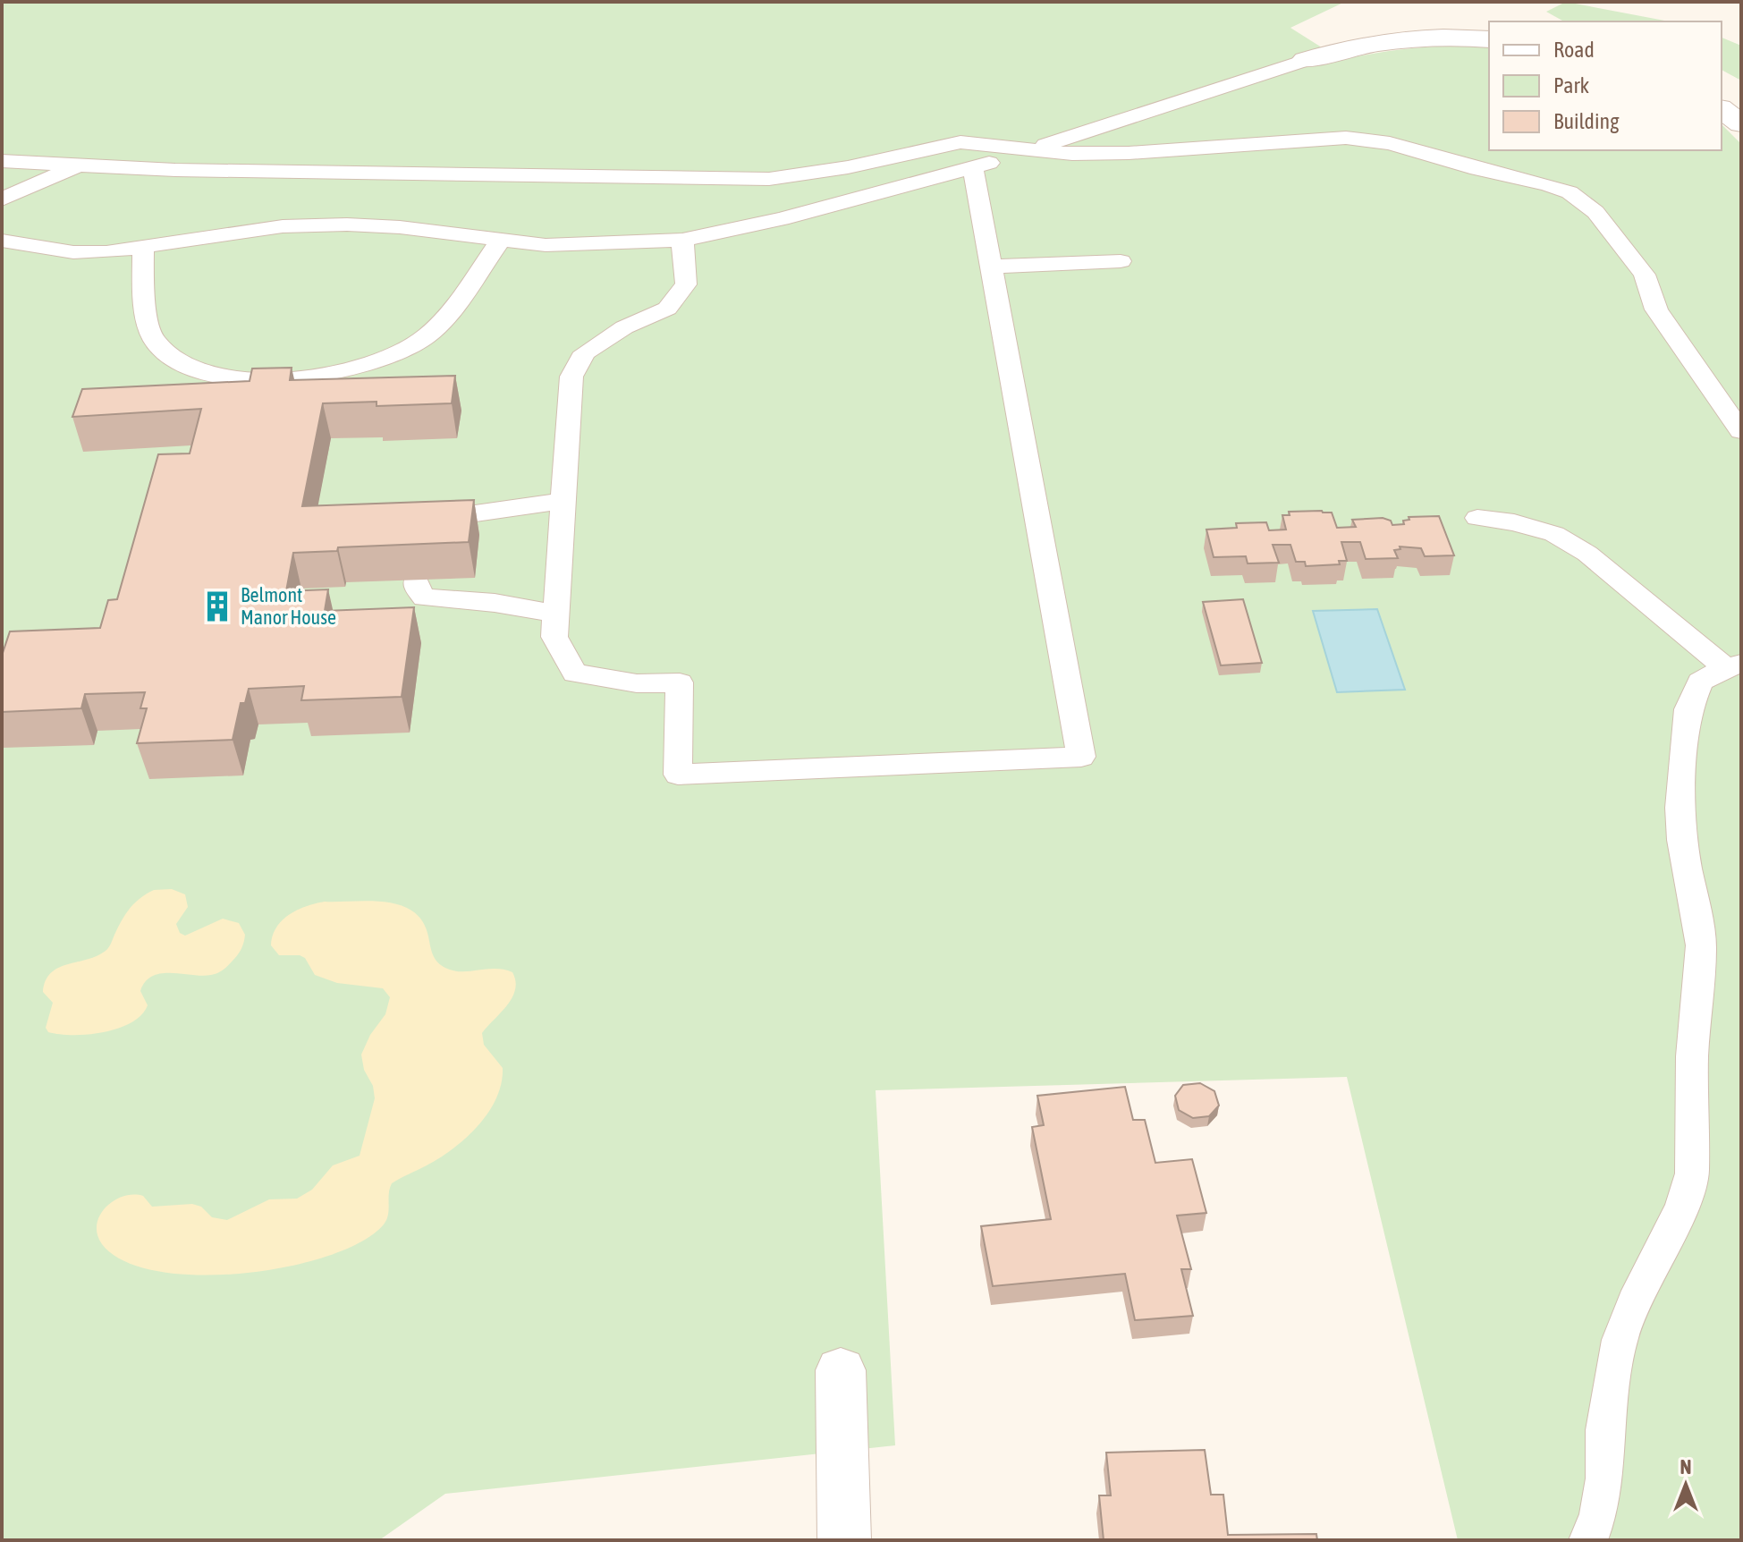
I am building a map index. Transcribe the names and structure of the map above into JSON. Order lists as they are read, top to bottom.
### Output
{
  "places": {
    "building": ["Belmont Manor House"]
  },
  "legend": ["Road", "Park", "Building"],
  "north": "top"
}
